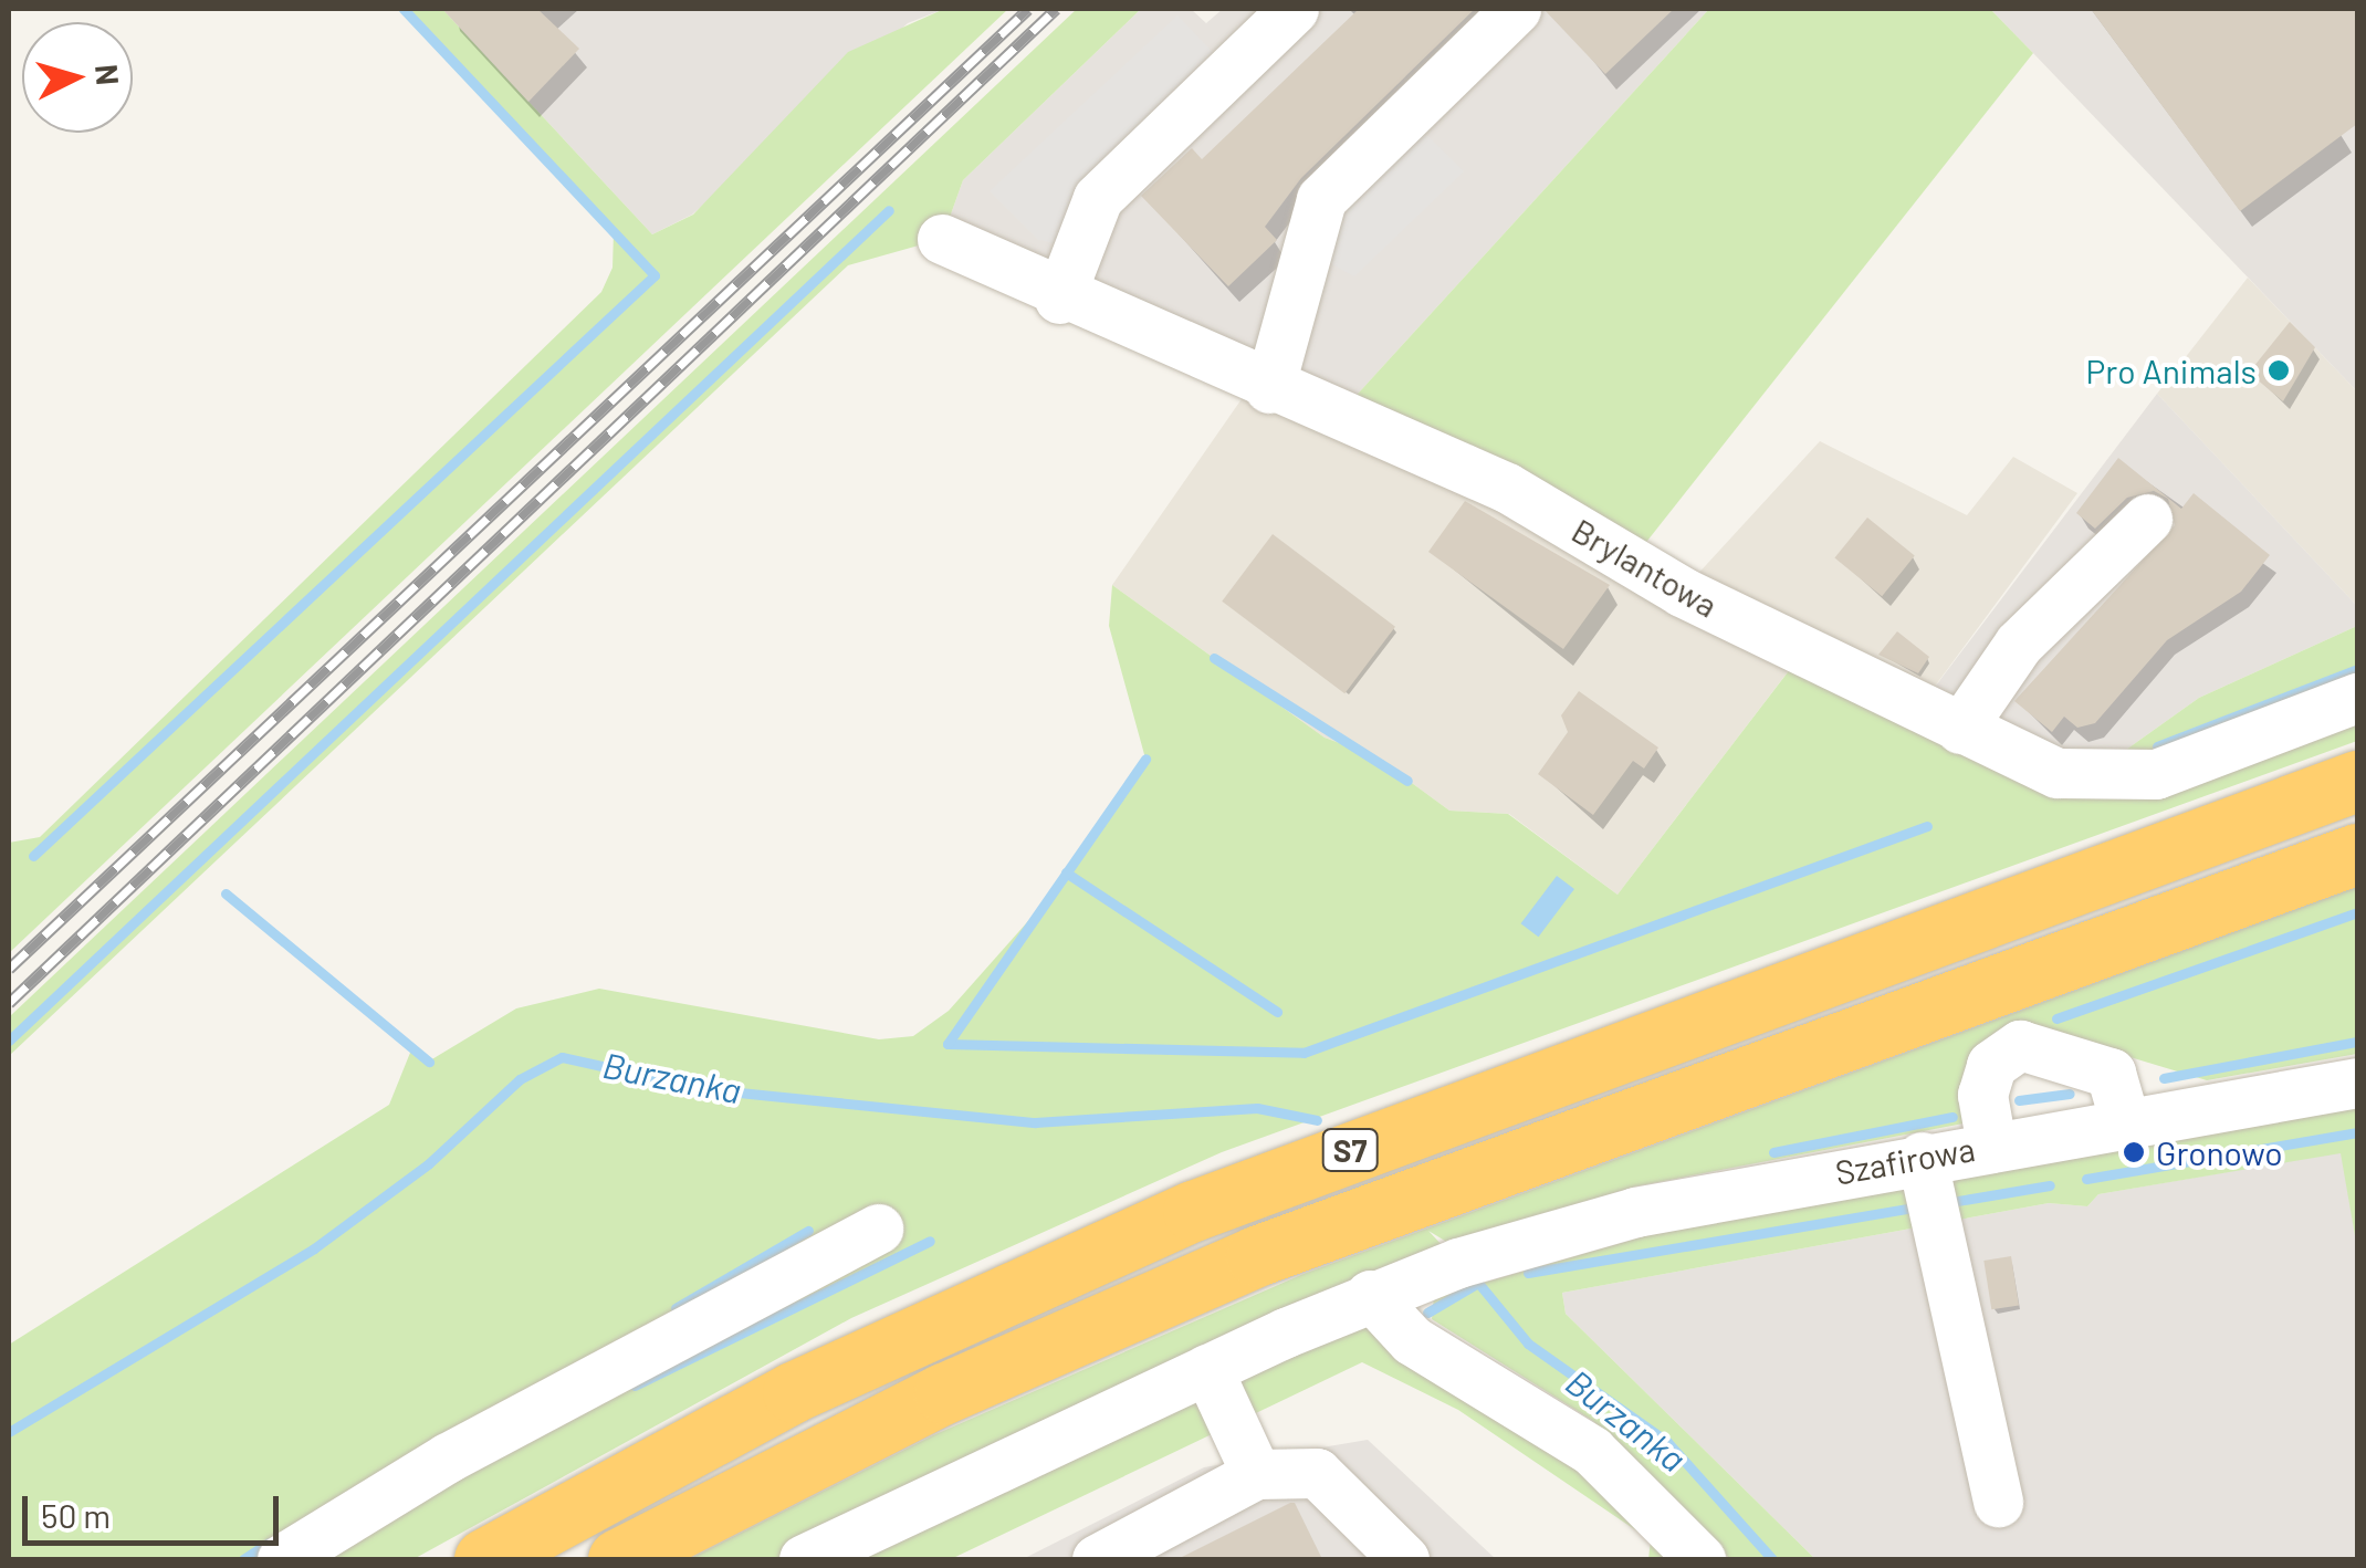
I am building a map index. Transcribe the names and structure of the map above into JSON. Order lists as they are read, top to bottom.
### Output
{
  "streets": {
    "highway": ["S7"],
    "street": ["Brylantowa", "Szafirowa"]
  },
  "water": ["Burzanka"],
  "places": ["Pro Animals", "Gronowo"],
  "scale_bar": "50 m",
  "north": "right"
}
